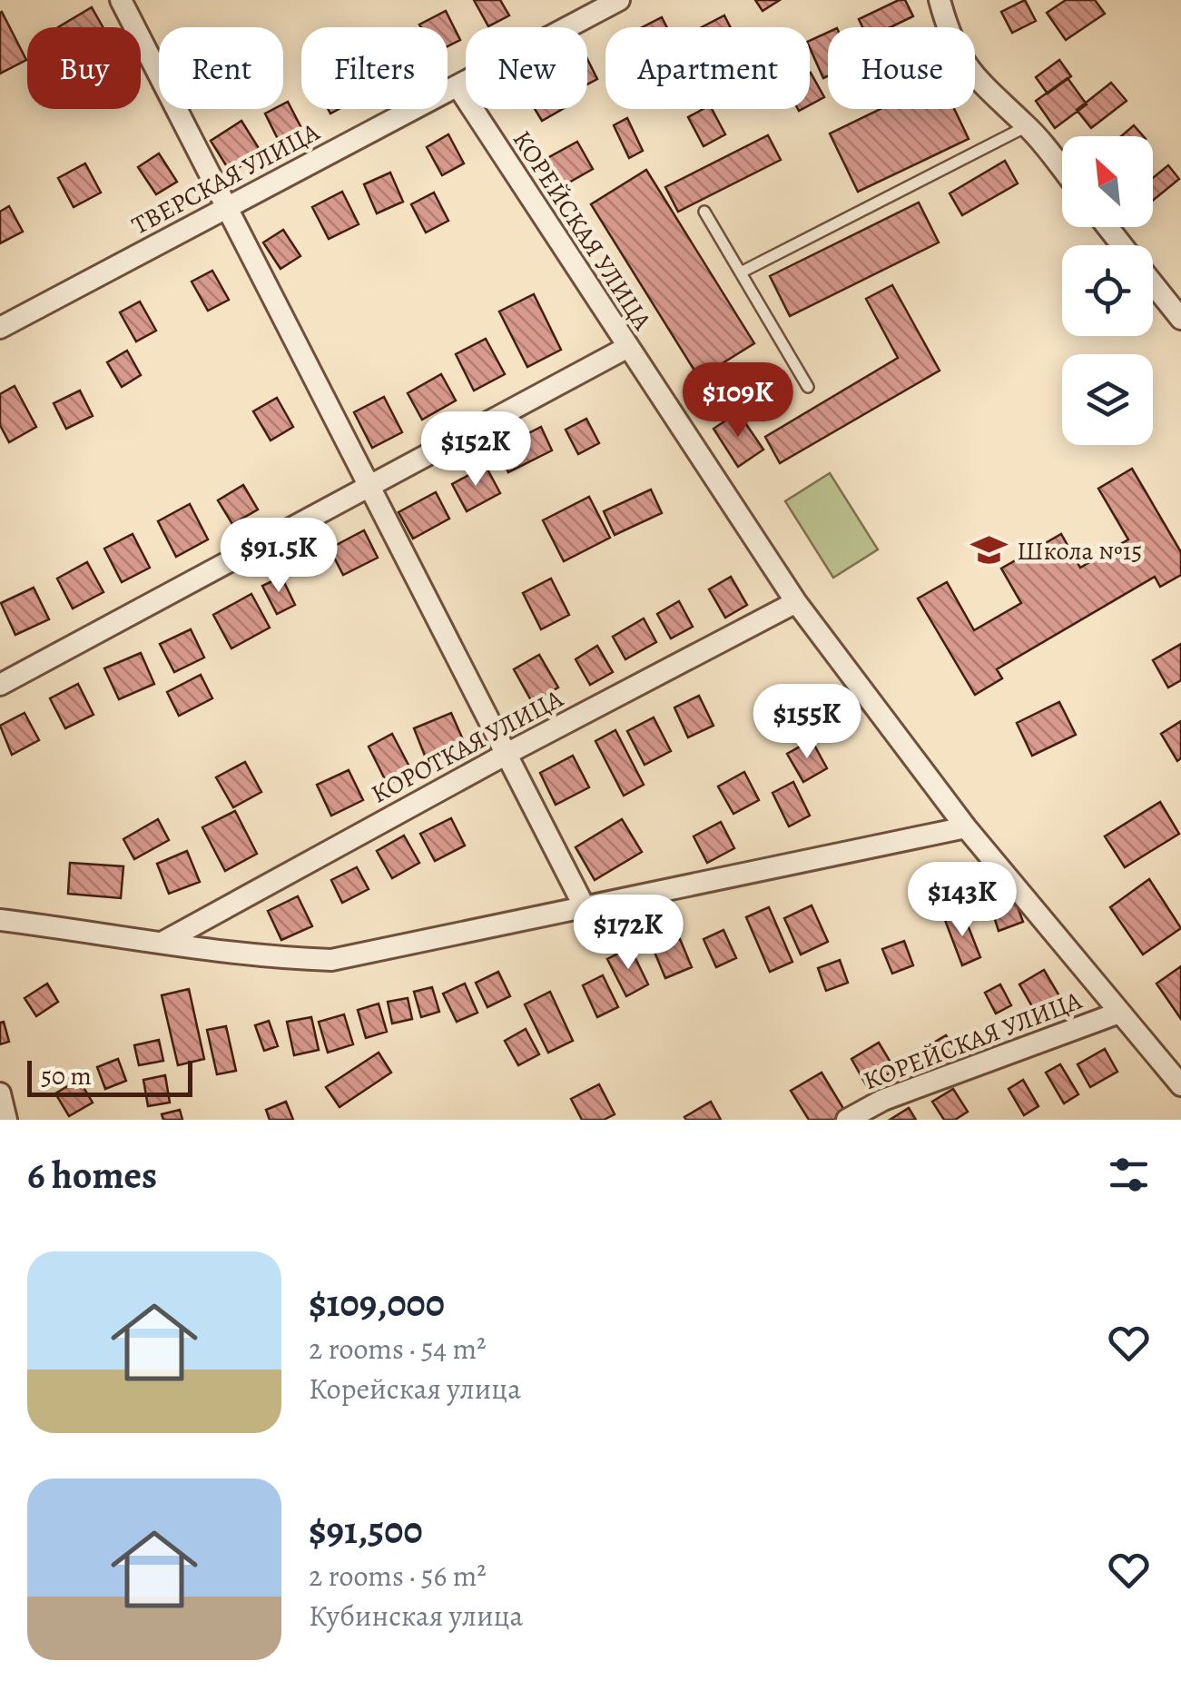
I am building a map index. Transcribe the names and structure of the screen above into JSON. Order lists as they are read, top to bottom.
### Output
{
  "streets": {
    "street": ["ТВЕРСКАЯ УЛИЦА", "КОРЕЙСКАЯ УЛИЦА", "КОРОТКАЯ УЛИЦА"]
  },
  "crossings": [
    ["ТВЕРСКАЯ УЛИЦА", "КОРЕЙСКАЯ УЛИЦА"],
    ["КОРЕЙСКАЯ УЛИЦА", "КОРОТКАЯ УЛИЦА"]
  ],
  "places": {
    "school or university": ["Школа №15"]
  },
  "scale_bar": "50 m",
  "north": "top left",
  "page": {
    "chip": [
      "Buy",
      "Rent",
      "Filters",
      "New",
      "Apartment",
      "House"
    ],
    "price": [
      "$109K",
      "$152K",
      "$91.5K",
      "$155K",
      "$143K",
      "$172K"
    ],
    "scale": "50 m",
    "heading": "6 homes",
    "list": [
      {
        "name": "$109,000",
        "note": "2 rooms · 54 m² · Корейская улица"
      },
      {
        "name": "$91,500",
        "note": "2 rooms · 56 m² · Кубинская улица"
      }
    ]
  }
}
